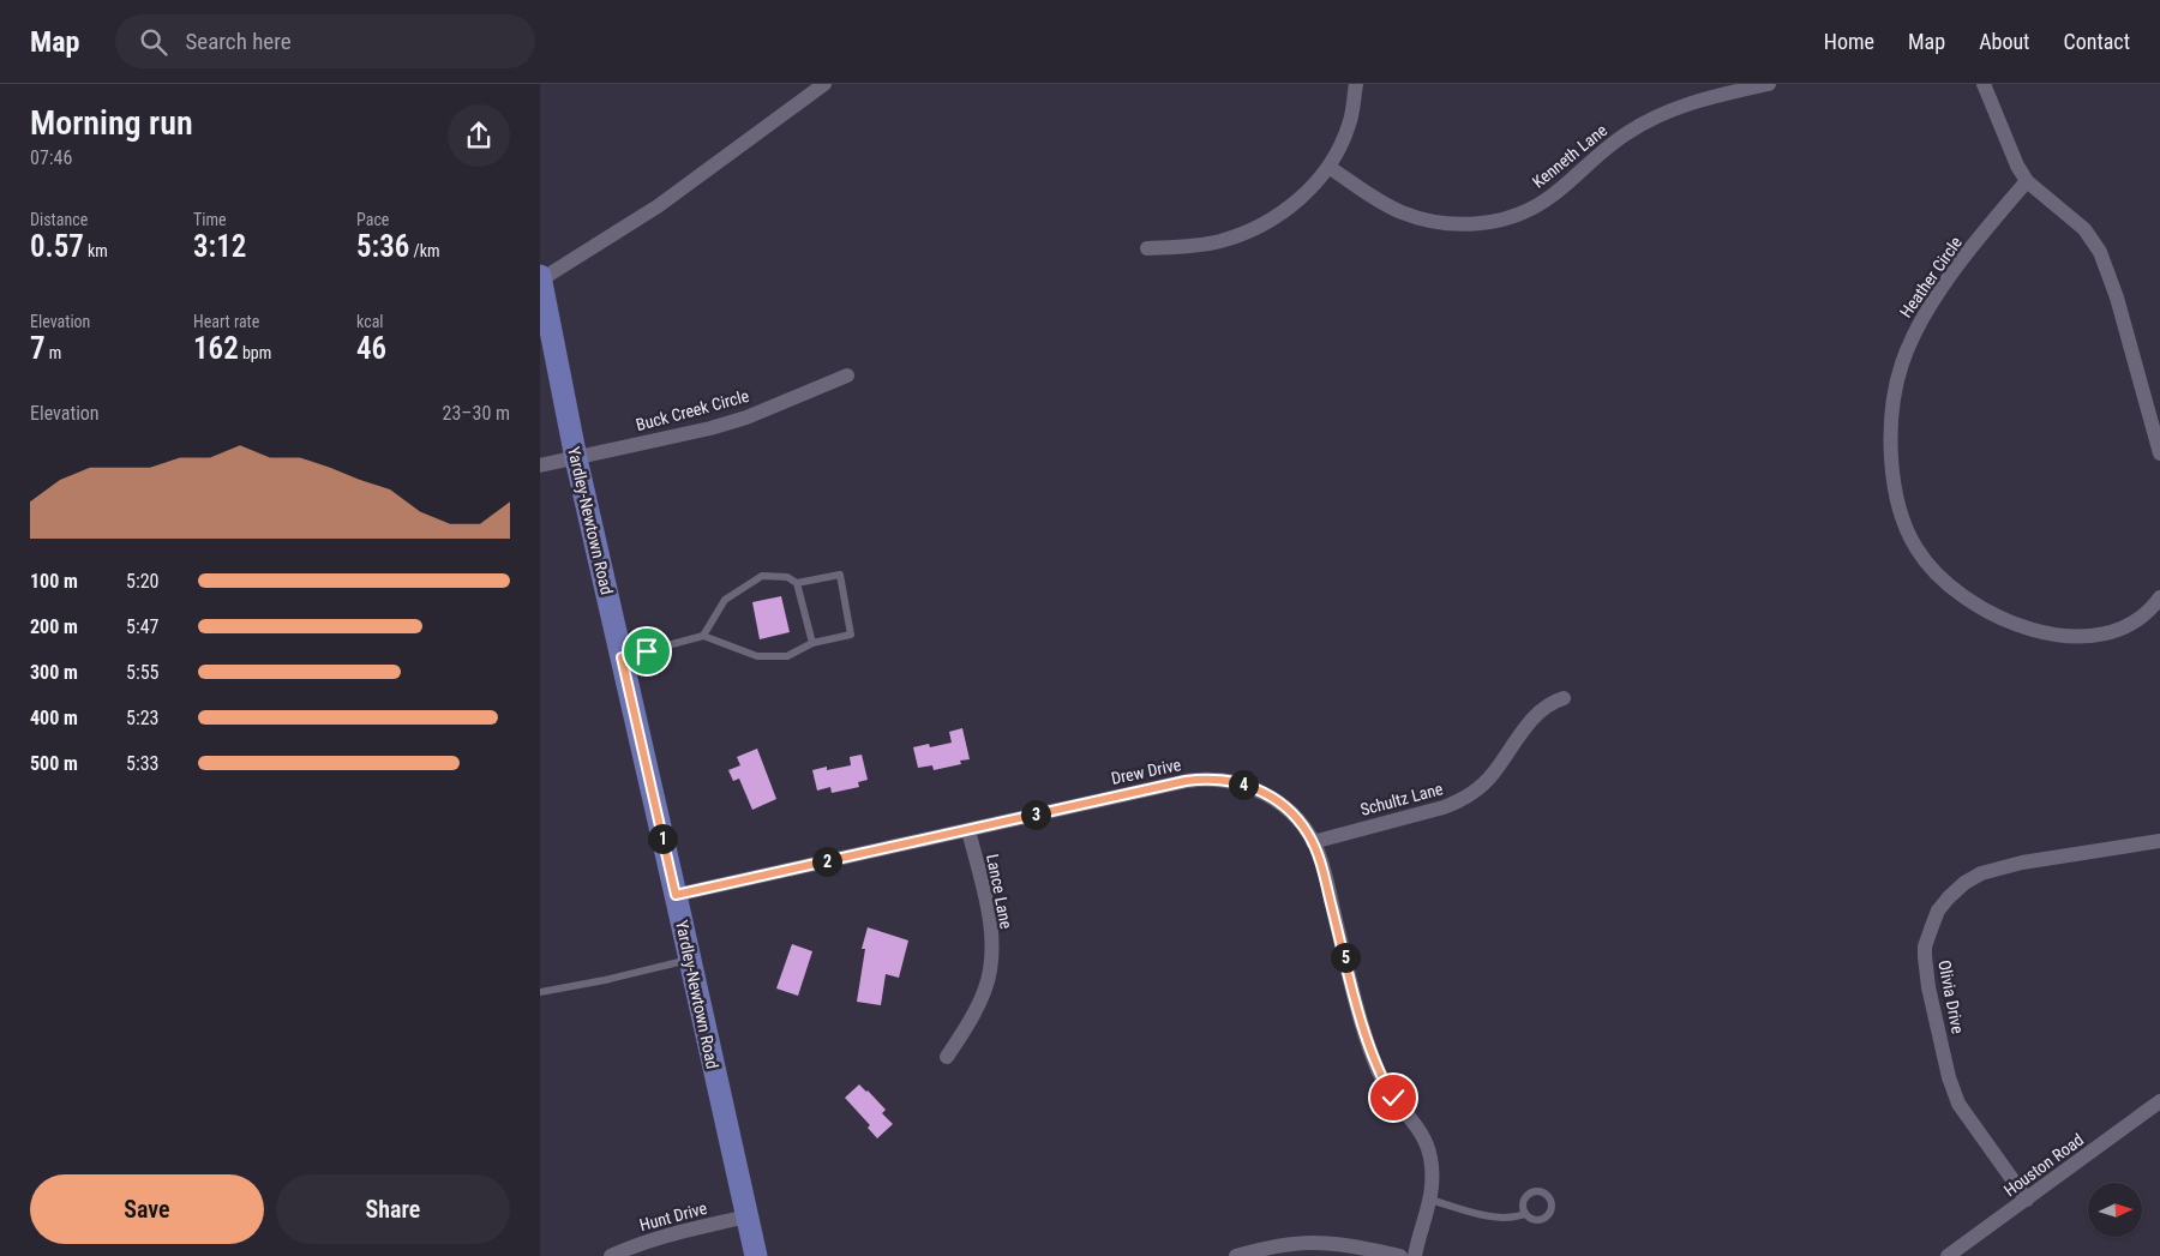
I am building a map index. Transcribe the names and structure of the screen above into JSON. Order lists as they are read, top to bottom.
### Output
{
  "streets": {
    "main road": ["Yardley-Newtown Road"],
    "street": [
      "Kenneth Lane",
      "Heather Circle",
      "Buck Creek Circle",
      "Drew Drive",
      "Schultz Lane",
      "Lance Lane",
      "Olivia Drive",
      "Houston Road",
      "Hunt Drive"
    ]
  },
  "crossings": [
    ["Buck Creek Circle", "Yardley-Newtown Road"],
    ["Yardley-Newtown Road", "Drew Drive"],
    ["Yardley-Newtown Road", "Hunt Drive"],
    ["Drew Drive", "Schultz Lane"],
    ["Drew Drive", "Lance Lane"],
    ["Olivia Drive", "Houston Road"]
  ],
  "north": "right",
  "page": {
    "header": "Map",
    "search": "Search here",
    "nav": [
      "Home",
      "Map",
      "About",
      "Contact"
    ],
    "heading": ["Morning run", "07:46"],
    "stats": [
      ["Distance", "0.57 km"],
      ["Time", "3:12"],
      ["Pace", "5:36 /km"],
      ["Elevation", "7 m"],
      ["Heart rate", "162 bpm"],
      ["kcal", "46"]
    ],
    "chart": ["Elevation", "23–30 m"],
    "list": [
      {
        "name": "100 m",
        "note": "5:20"
      },
      {
        "name": "200 m",
        "note": "5:47"
      },
      {
        "name": "300 m",
        "note": "5:55"
      },
      {
        "name": "400 m",
        "note": "5:23"
      },
      {
        "name": "500 m",
        "note": "5:33"
      }
    ],
    "pins": [
      "4",
      "3",
      "1",
      "2",
      "5"
    ],
    "buttons": ["Save", "Share"]
  }
}
